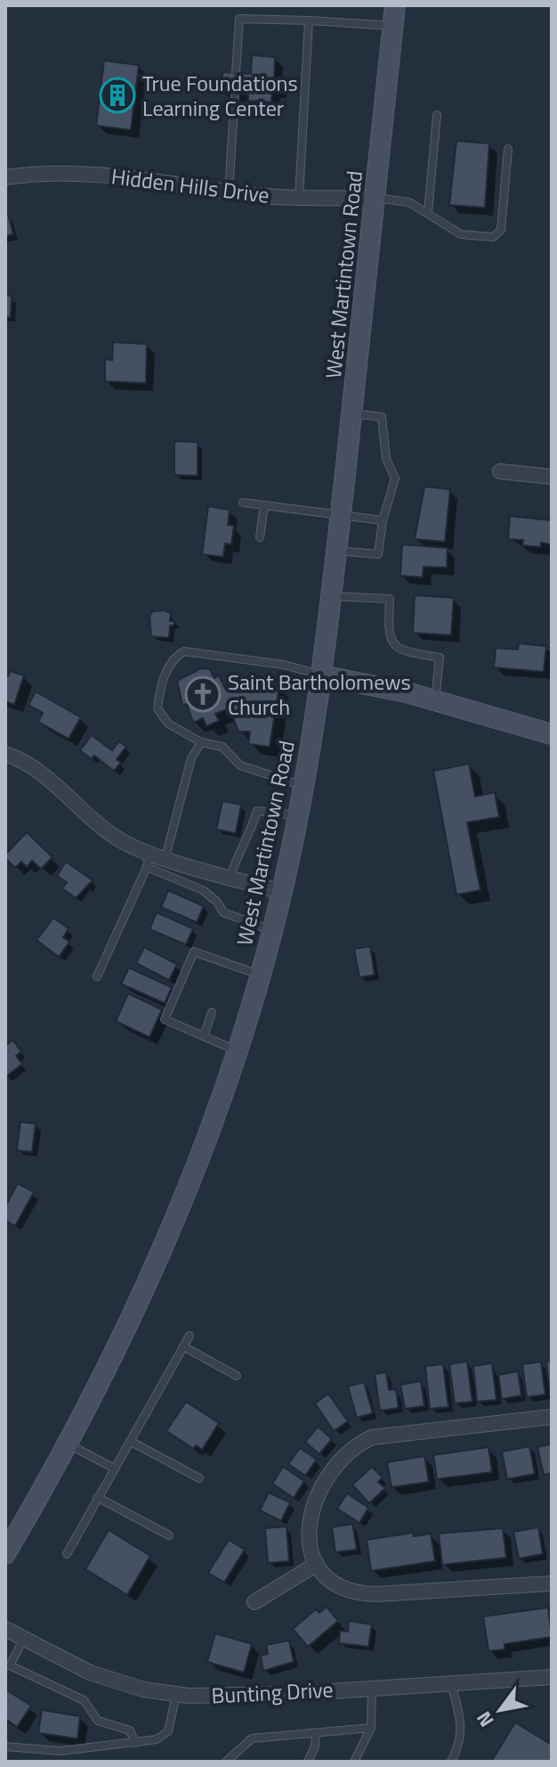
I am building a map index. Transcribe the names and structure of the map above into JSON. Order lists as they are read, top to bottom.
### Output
{
  "streets": {
    "main road": ["West Martintown Road"],
    "street": ["Hidden Hills Drive", "Bunting Drive"]
  },
  "crossings": [
    ["Hidden Hills Drive", "West Martintown Road"]
  ],
  "places": {
    "building": ["True Foundations Learning Center"],
    "church": ["Saint Bartholomews Church"]
  },
  "north": "bottom left"
}
